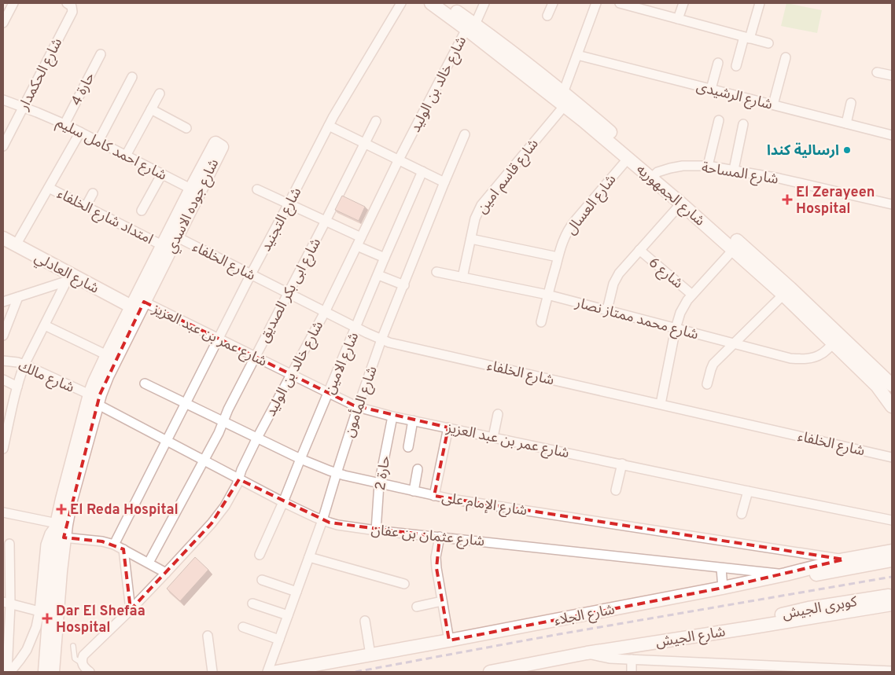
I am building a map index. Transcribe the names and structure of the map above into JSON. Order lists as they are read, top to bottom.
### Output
{
  "streets": {
    "street": [
      "شارع الحكمدار",
      "شارع خالد بن الوليد",
      "حارة 4",
      "شارع الرشيدى",
      "شارع احمد كامل سليم",
      "شارع المساحة",
      "شارع قاسم امين",
      "شارع الجمهوريه",
      "شارع العسال",
      "شارع جوده الاسدي",
      "امتداد شارع الخلفاء",
      "شارع التجنيد",
      "شارع الخلفاء",
      "شارع العادلي",
      "شارع 6",
      "شارع ابى بكر الصديق",
      "شارع محمد ممتاز نصار",
      "شارع عمر بن عبد العزيز",
      "شارع الامين",
      "شارع مالك",
      "شارع المأمون",
      "حارة 2",
      "شارع الإمام على",
      "شارع عثمان بن عفان",
      "كوبرى الجيش",
      "شارع الجلاء",
      "شارع الجيش"
    ]
  },
  "crossings": [
    ["شارع الحكمدار", "شارع احمد كامل سليم"],
    ["شارع خالد بن الوليد", "شارع الجمهوريه"],
    ["شارع خالد بن الوليد", "شارع الخلفاء"],
    ["شارع خالد بن الوليد", "شارع عمر بن عبد العزيز"],
    ["شارع خالد بن الوليد", "شارع الإمام على"],
    ["شارع خالد بن الوليد", "شارع عثمان بن عفان"],
    ["حارة 4", "شارع احمد كامل سليم"],
    ["شارع احمد كامل سليم", "شارع جوده الاسدي"],
    ["شارع المساحة", "شارع الجمهوريه"],
    ["شارع قاسم امين", "شارع الجمهوريه"],
    ["شارع قاسم امين", "شارع محمد ممتاز نصار"],
    ["شارع الجمهوريه", "شارع العسال"],
    ["شارع الجمهوريه", "شارع محمد ممتاز نصار"],
    ["شارع العسال", "شارع محمد ممتاز نصار"],
    ["شارع جوده الاسدي", "امتداد شارع الخلفاء"],
    ["شارع جوده الاسدي", "شارع الخلفاء"],
    ["شارع جوده الاسدي", "شارع العادلي"],
    ["شارع جوده الاسدي", "شارع عمر بن عبد العزيز"],
    ["شارع جوده الاسدي", "شارع مالك"],
    ["شارع جوده الاسدي", "شارع عثمان بن عفان"],
    ["شارع التجنيد", "شارع الخلفاء"],
    ["شارع التجنيد", "شارع عمر بن عبد العزيز"],
    ["شارع التجنيد", "شارع الإمام على"],
    ["شارع التجنيد", "شارع عثمان بن عفان"],
    ["شارع الخلفاء", "شارع ابى بكر الصديق"],
    ["شارع الخلفاء", "شارع الامين"],
    ["شارع الخلفاء", "شارع المأمون"],
    ["شارع ابى بكر الصديق", "شارع عمر بن عبد العزيز"],
    ["شارع ابى بكر الصديق", "شارع الإمام على"],
    ["شارع ابى بكر الصديق", "شارع عثمان بن عفان"],
    ["شارع عمر بن عبد العزيز", "شارع الامين"],
    ["شارع عمر بن عبد العزيز", "شارع المأمون"],
    ["شارع عمر بن عبد العزيز", "حارة 2"],
    ["شارع الامين", "شارع الإمام على"],
    ["شارع الامين", "شارع عثمان بن عفان"],
    ["شارع مالك", "شارع عثمان بن عفان"],
    ["شارع المأمون", "شارع الإمام على"],
    ["شارع المأمون", "شارع عثمان بن عفان"],
    ["حارة 2", "شارع الإمام على"],
    ["حارة 2", "شارع عثمان بن عفان"],
    ["شارع الإمام على", "شارع الجلاء"],
    ["شارع عثمان بن عفان", "شارع الجلاء"],
    ["كوبرى الجيش", "شارع الجيش"]
  ],
  "places": {
    "other": ["ارسالية كندا"],
    "health": ["El Zerayeen Hospital", "El Reda Hospital", "Dar El Shefaa Hospital"]
  }
}
